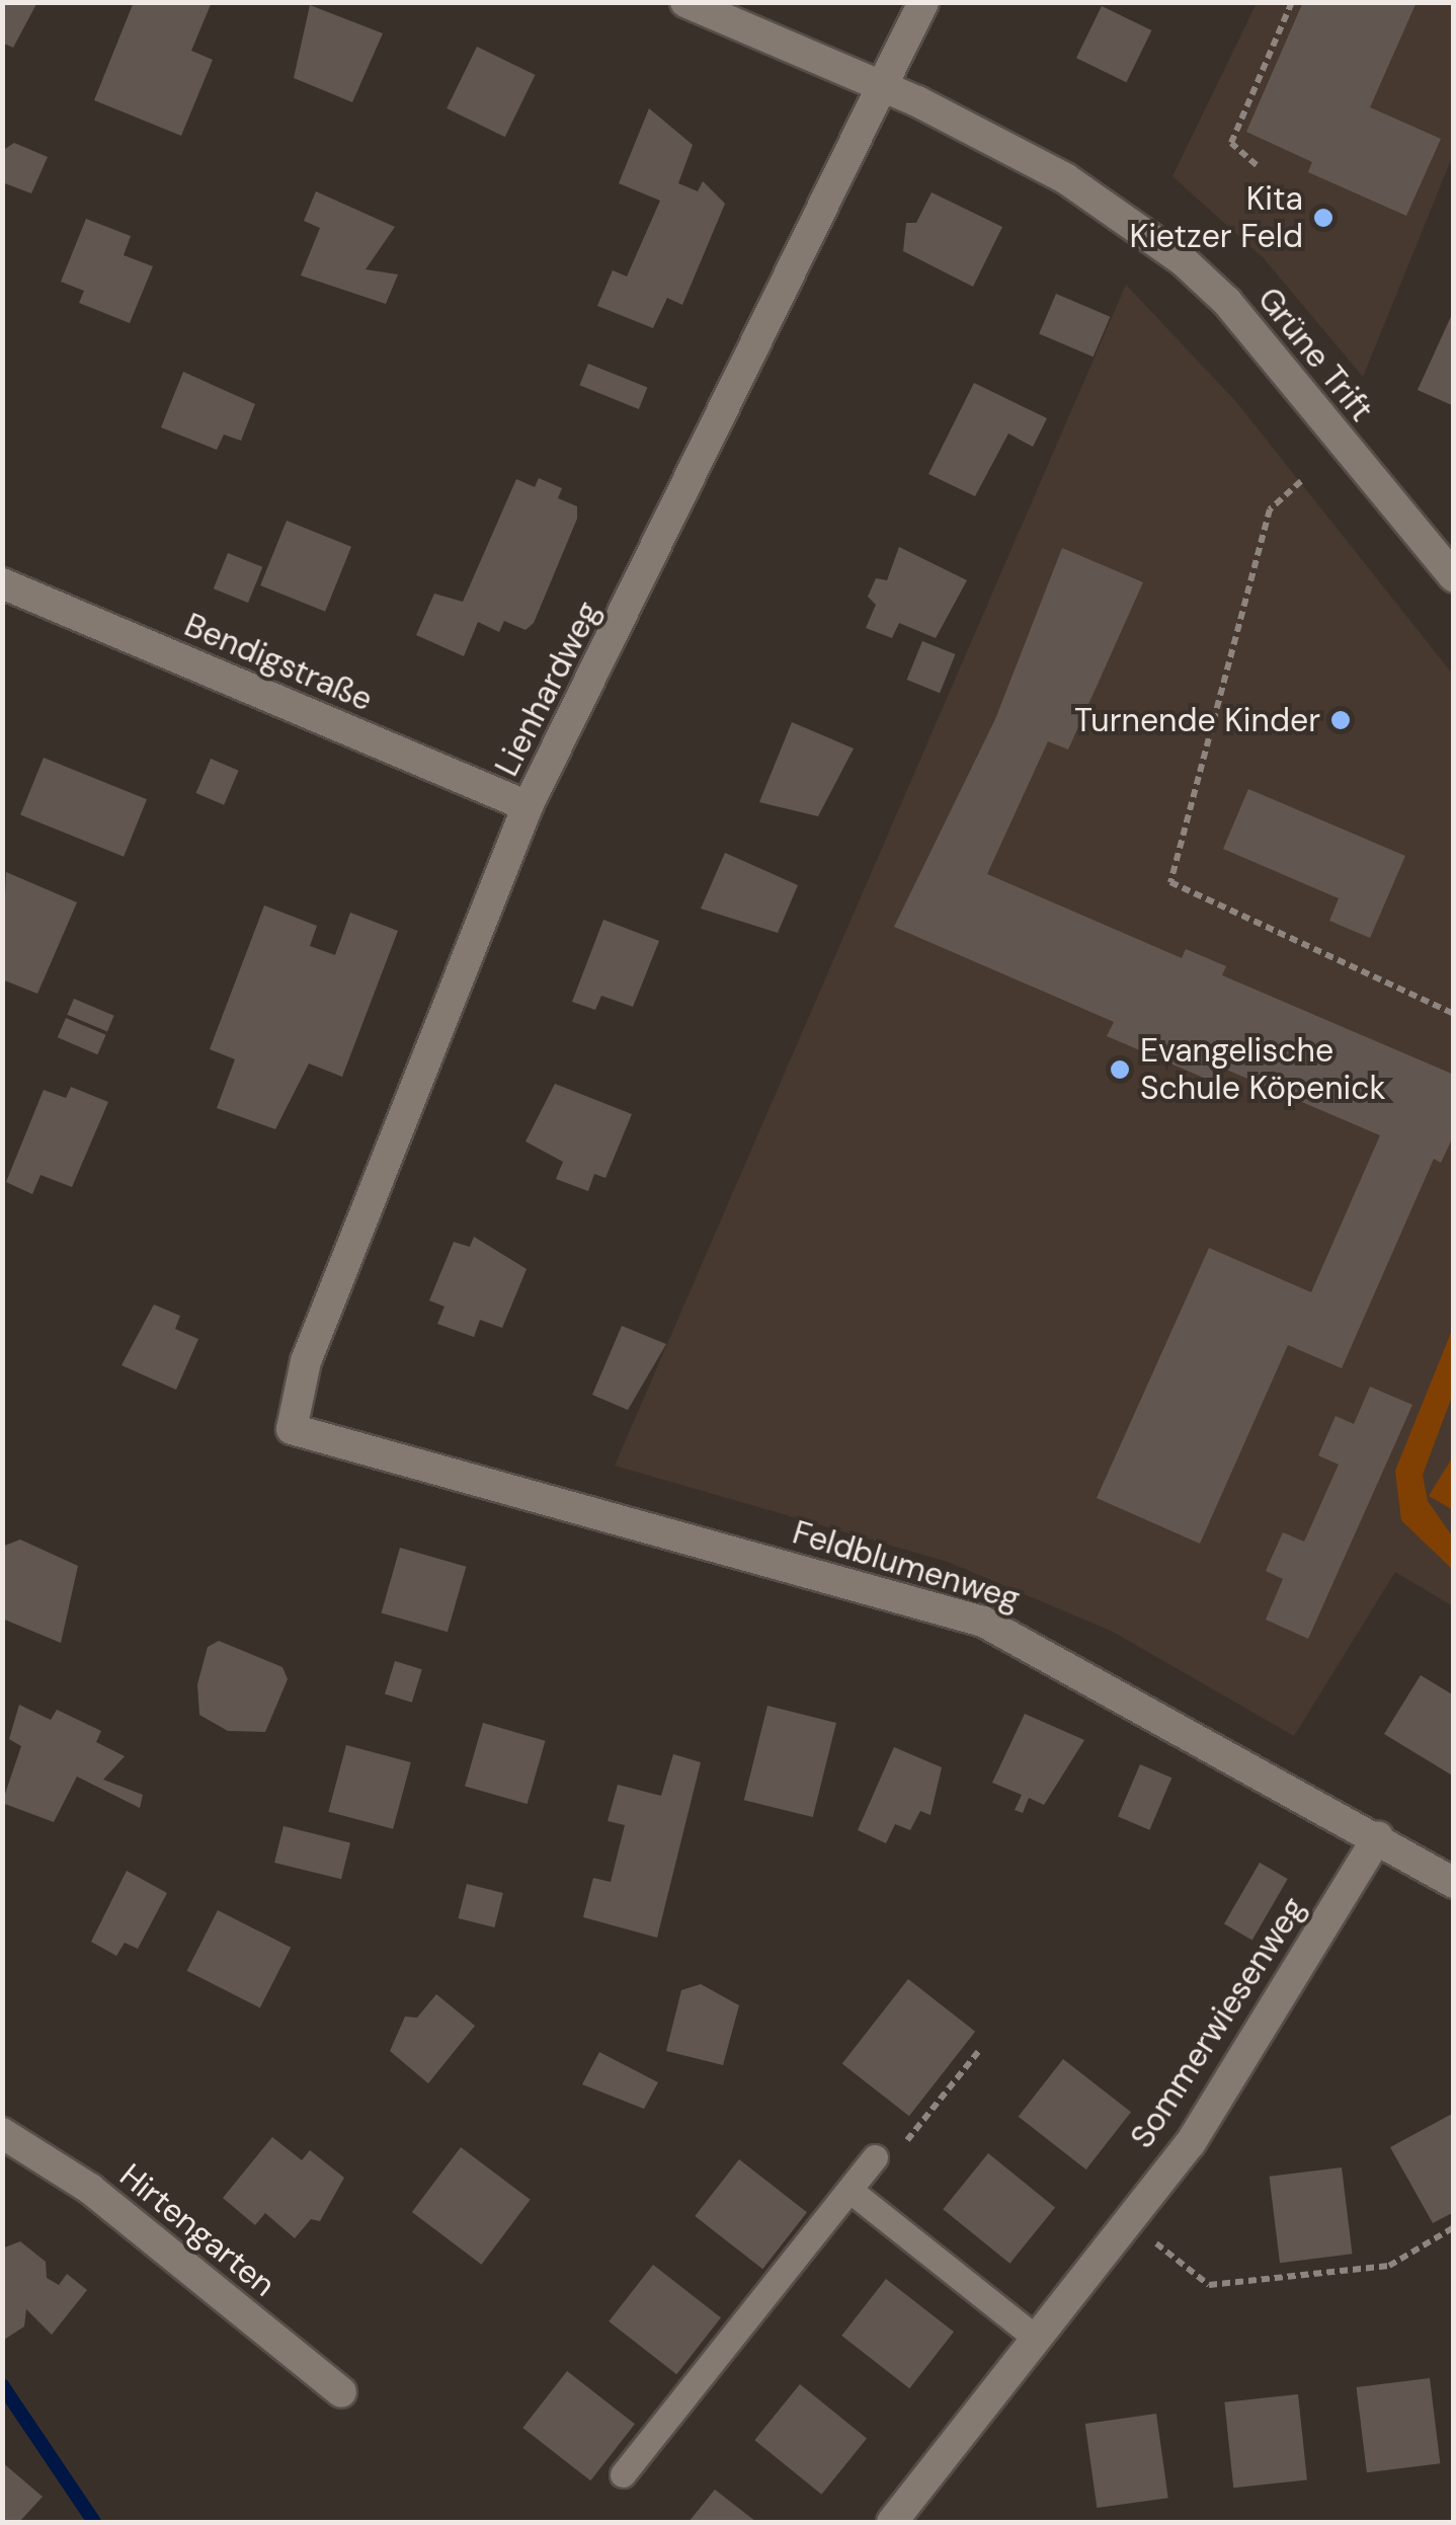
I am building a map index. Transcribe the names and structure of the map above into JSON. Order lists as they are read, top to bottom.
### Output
{
  "streets": {
    "street": [
      "Grüne Trift",
      "Bendigstraße",
      "Lienhardweg",
      "Feldblumenweg",
      "Sommerwiesenweg",
      "Hirtengarten"
    ]
  },
  "crossings": [
    ["Grüne Trift", "Lienhardweg"],
    ["Bendigstraße", "Lienhardweg"],
    ["Lienhardweg", "Feldblumenweg"],
    ["Feldblumenweg", "Sommerwiesenweg"]
  ],
  "places": ["Kita Kietzer Feld", "Turnende Kinder", "Evangelische Schule Köpenick"]
}
